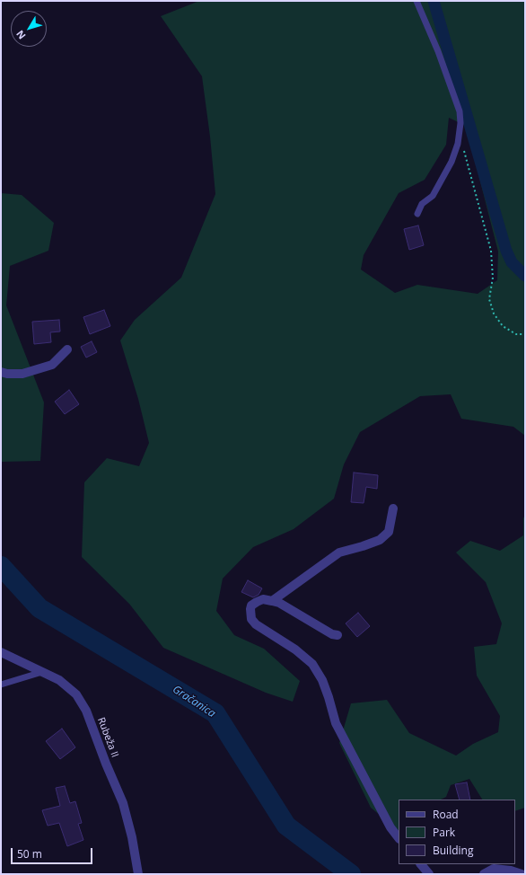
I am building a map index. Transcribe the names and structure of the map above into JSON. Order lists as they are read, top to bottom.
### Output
{
  "streets": {
    "street": ["Rubeža II"]
  },
  "water": ["Gračanica"],
  "legend": ["Road", "Park", "Building"],
  "scale_bar": "50 m",
  "north": "bottom left"
}
